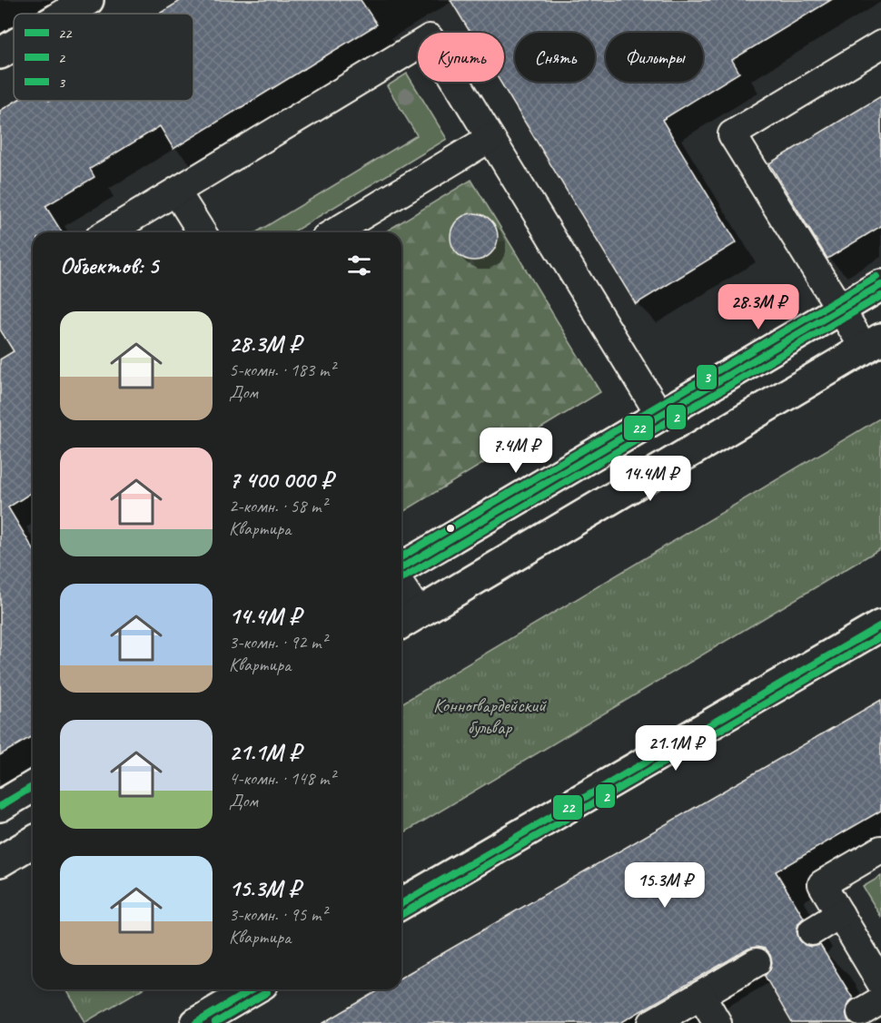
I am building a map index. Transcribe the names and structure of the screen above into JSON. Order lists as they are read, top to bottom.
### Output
{
  "parks": ["Конногвардейский бульвар"],
  "lines": ["transit line 3", "transit line 22", "transit line 2"],
  "legend": ["22", "2", "3"],
  "page": {
    "chip": ["Купить", "Снять", "Фильтры"],
    "heading": "Объектов: 5",
    "price": [
      "28.3M ₽",
      "7.4M ₽",
      "14.4M ₽",
      "21.1M ₽",
      "15.3M ₽"
    ],
    "list": [
      {
        "name": "28.3M ₽",
        "note": "5-комн. · 183 m² · Дом"
      },
      {
        "name": "7 400 000 ₽",
        "note": "2-комн. · 58 m² · Квартира"
      },
      {
        "name": "14.4M ₽",
        "note": "3-комн. · 92 m² · Квартира"
      },
      {
        "name": "21.1M ₽",
        "note": "4-комн. · 148 m² · Дом"
      },
      {
        "name": "15.3M ₽",
        "note": "3-комн. · 95 m² · Квартира"
      }
    ]
  }
}
